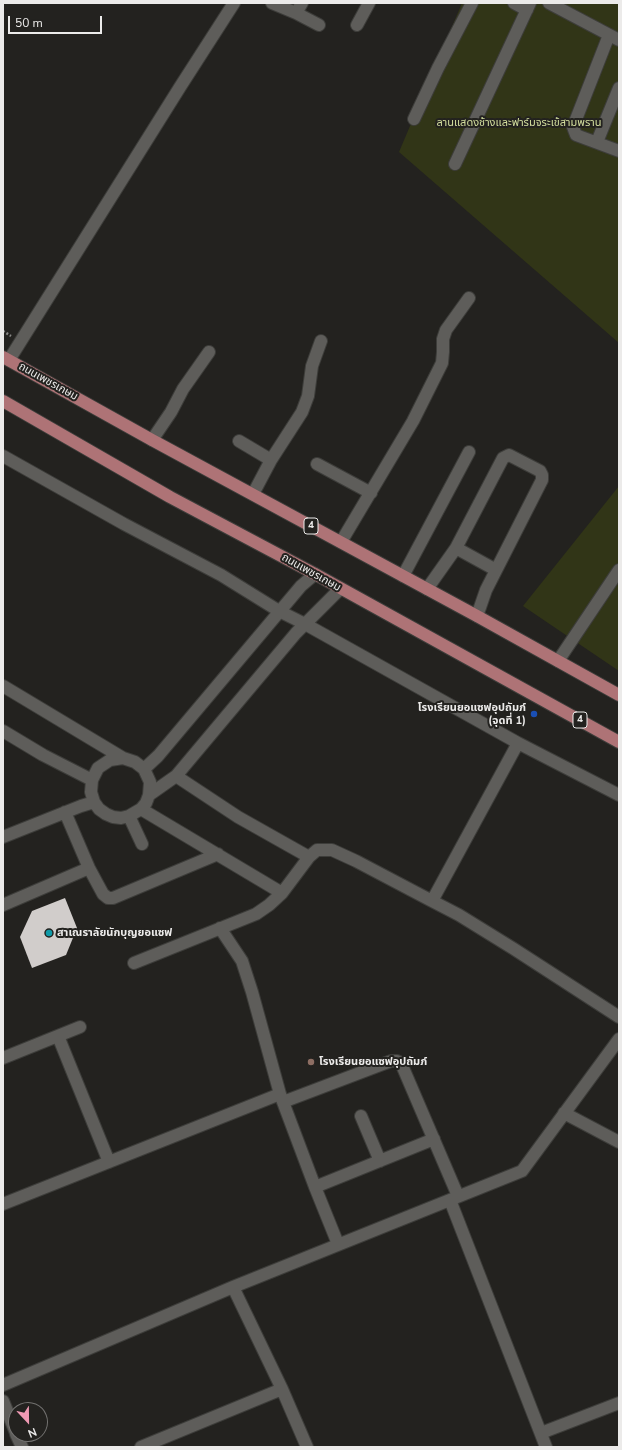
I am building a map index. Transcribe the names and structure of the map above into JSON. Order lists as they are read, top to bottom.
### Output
{
  "streets": {
    "main road": ["ถนนเพชรเกษม", "4"]
  },
  "parks": ["ลานแสดงช้างและฟาร์มจระเข้สามพราน"],
  "places": ["โรงเรียนยอแซฟอุปถัมภ์ (จุดที่ 1)", "สาเณราลัยนักบุญยอแซฟ", "โรงเรียนยอแซฟอุปถัมภ์"],
  "scale_bar": "50 m",
  "north": "bottom"
}
